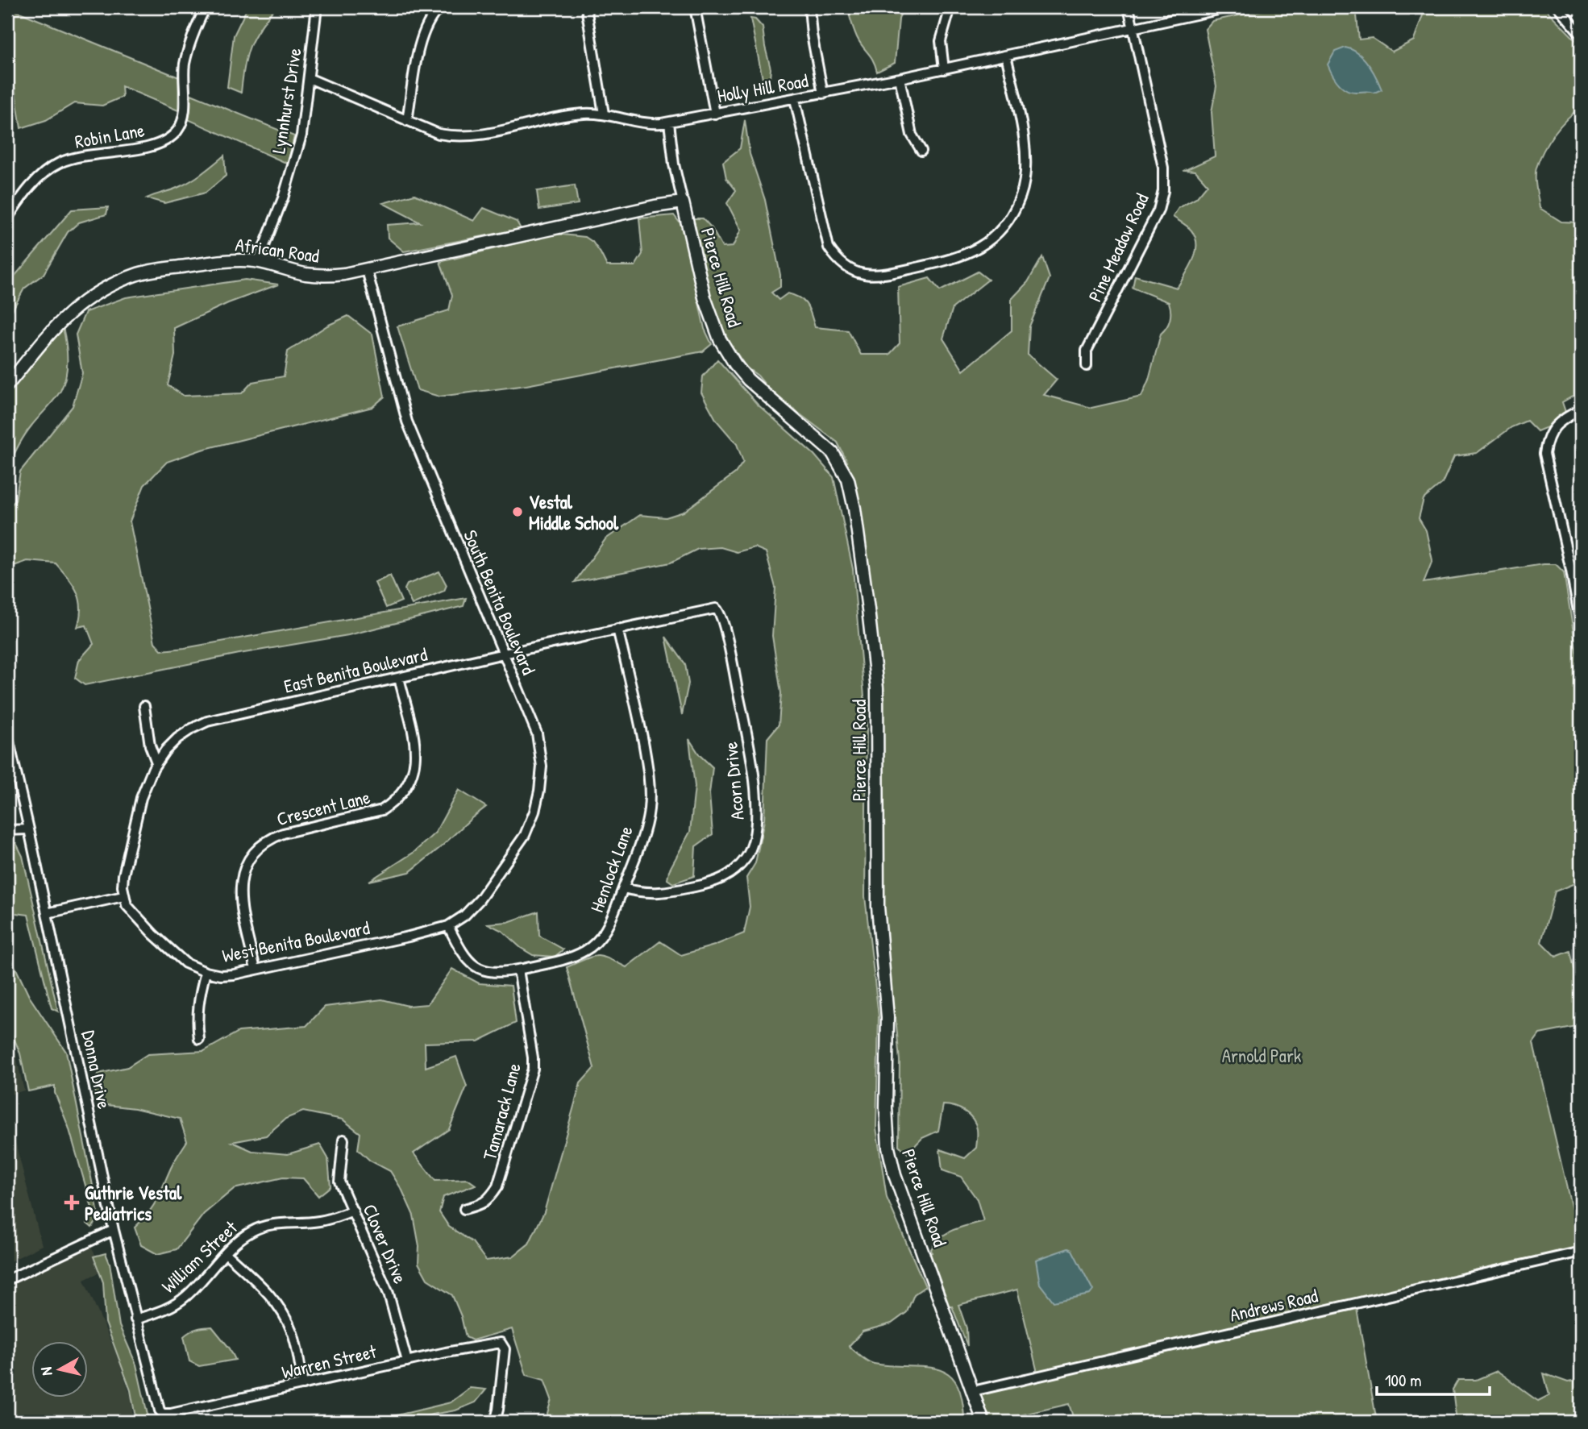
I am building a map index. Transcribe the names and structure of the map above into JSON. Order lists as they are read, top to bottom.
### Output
{
  "streets": {
    "street": [
      "Holly Hill Road",
      "Lynnhurst Drive",
      "Robin Lane",
      "Pine Meadow Road",
      "African Road",
      "Pierce Hill Road",
      "South Benita Boulevard",
      "East Benita Boulevard",
      "Acorn Drive",
      "Crescent Lane",
      "Hemlock Lane",
      "West Benita Boulevard",
      "Donna Drive",
      "Tamarack Lane",
      "Clover Drive",
      "William Street",
      "Andrews Road",
      "Warren Street"
    ]
  },
  "crossings": [
    ["Holly Hill Road", "Lynnhurst Drive"],
    ["Holly Hill Road", "Pine Meadow Road"],
    ["Holly Hill Road", "Pierce Hill Road"],
    ["Lynnhurst Drive", "African Road"],
    ["African Road", "Pierce Hill Road"],
    ["African Road", "South Benita Boulevard"],
    ["Pierce Hill Road", "Andrews Road"],
    ["South Benita Boulevard", "East Benita Boulevard"],
    ["South Benita Boulevard", "Hemlock Lane"],
    ["South Benita Boulevard", "West Benita Boulevard"],
    ["East Benita Boulevard", "Acorn Drive"],
    ["East Benita Boulevard", "Crescent Lane"],
    ["East Benita Boulevard", "Hemlock Lane"],
    ["East Benita Boulevard", "West Benita Boulevard"],
    ["Acorn Drive", "Hemlock Lane"],
    ["Crescent Lane", "West Benita Boulevard"],
    ["Hemlock Lane", "West Benita Boulevard"],
    ["Hemlock Lane", "Tamarack Lane"],
    ["Donna Drive", "William Street"],
    ["Donna Drive", "Warren Street"],
    ["Clover Drive", "William Street"],
    ["Clover Drive", "Warren Street"]
  ],
  "parks": ["Arnold Park"],
  "places": {
    "other": ["Vestal Middle School"],
    "health": ["Guthrie Vestal Pediatrics"]
  },
  "scale_bar": "100 m",
  "north": "left"
}
